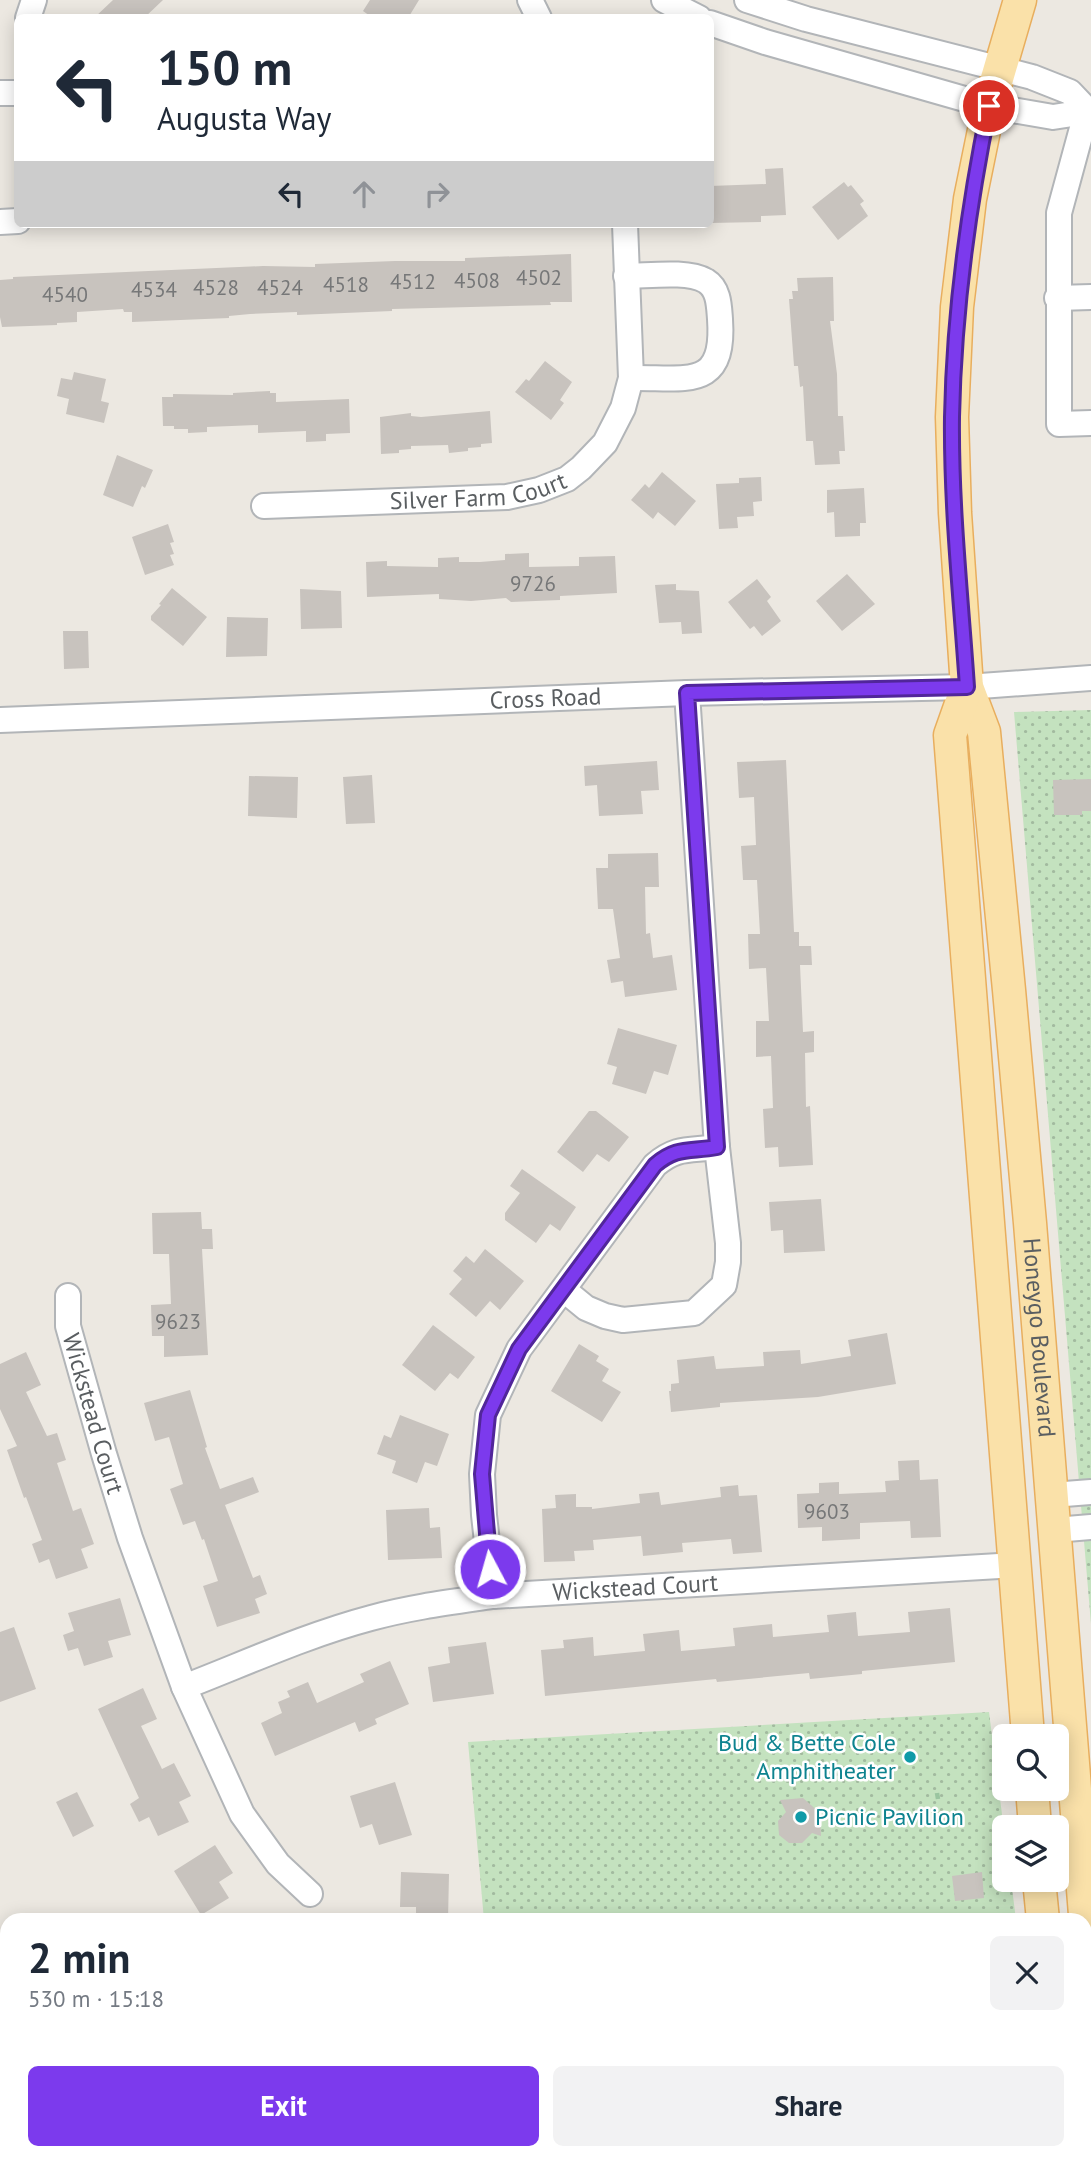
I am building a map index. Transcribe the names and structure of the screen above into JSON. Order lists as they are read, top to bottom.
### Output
{
  "streets": {
    "main road": ["Honeygo Boulevard"],
    "street": ["Silver Farm Court", "Cross Road", "Wickstead Court"]
  },
  "crossings": [
    ["Cross Road", "Honeygo Boulevard"],
    ["Honeygo Boulevard", "Wickstead Court"]
  ],
  "places": ["Bud & Bette Cole Amphitheater", "Picnic Pavilion"],
  "house_numbers": [
    "4502",
    "4508",
    "4512",
    "4518",
    "4528",
    "4524",
    "4534",
    "4540",
    "9726",
    "9623",
    "9603"
  ],
  "page": {
    "turn": ["150 m", "Augusta Way"],
    "heading": ["2 min", "530 m · 15:18"],
    "buttons": ["Exit", "Share"]
  }
}
